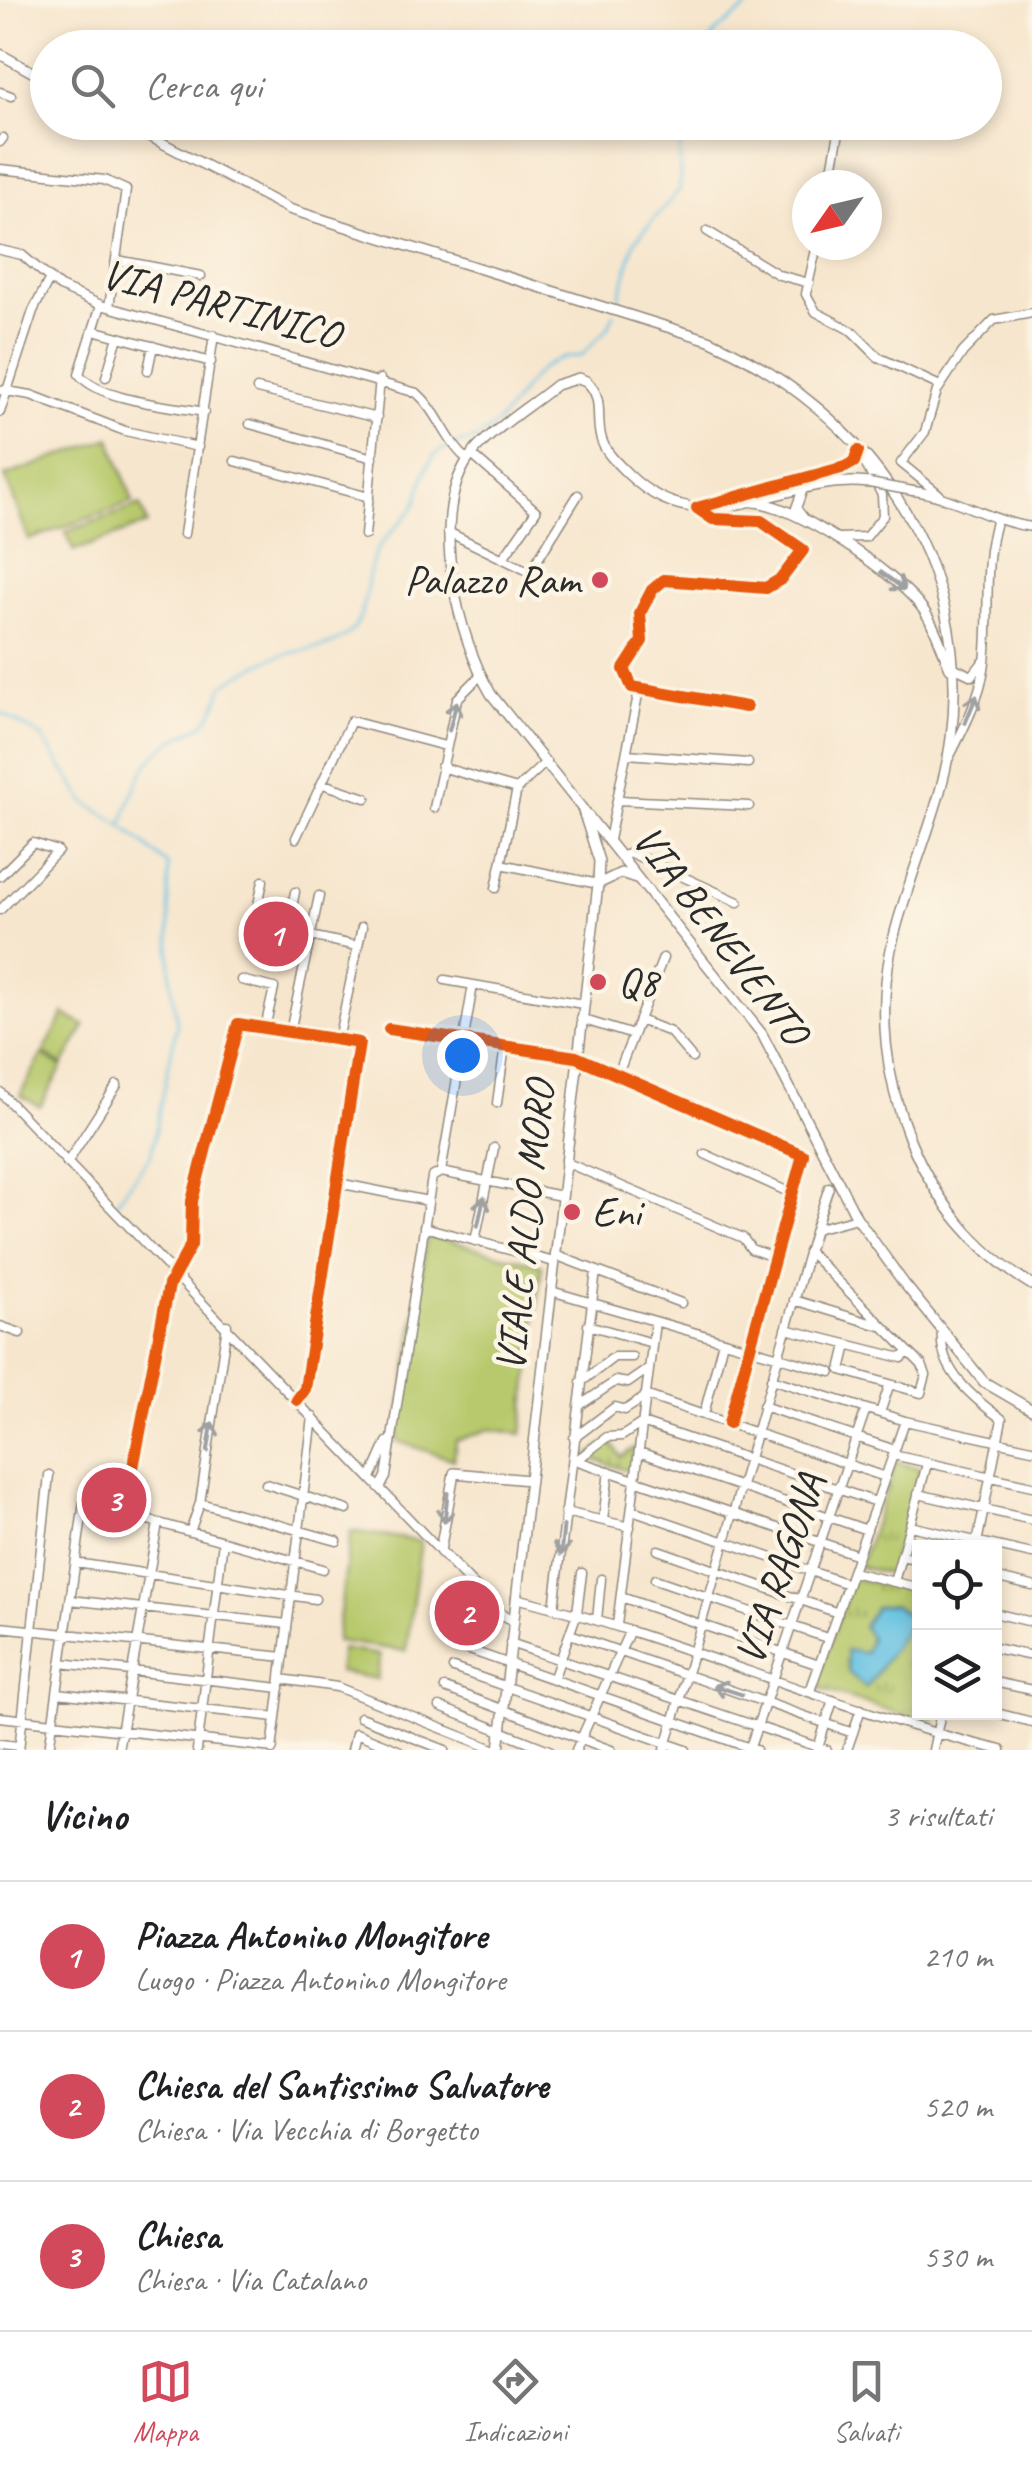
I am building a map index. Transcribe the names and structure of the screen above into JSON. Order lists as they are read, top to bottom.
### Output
{
  "streets": {
    "main road": ["VIA BENEVENTO", "VIALE ALDO MORO"],
    "street": ["VIA PARTINICO", "VIA RAGONA"]
  },
  "crossings": [
    ["VIA PARTINICO", "VIA BENEVENTO"],
    ["VIA BENEVENTO", "VIALE ALDO MORO"]
  ],
  "places": ["Palazzo Ram", "Q8", "Eni"],
  "north": "bottom left",
  "page": {
    "search": "Cerca qui",
    "pins": ["1", "3", "2"],
    "heading": ["Vicino", "3 risultati"],
    "list": [
      {
        "mark": "1",
        "name": "Piazza Antonino Mongitore",
        "note": "Luogo · Piazza Antonino Mongitore",
        "value": "210 m"
      },
      {
        "mark": "2",
        "name": "Chiesa del Santissimo Salvatore",
        "note": "Chiesa · Via Vecchia di Borgetto",
        "value": "520 m"
      },
      {
        "mark": "3",
        "name": "Chiesa",
        "note": "Chiesa · Via Catalano",
        "value": "530 m"
      }
    ],
    "nav": ["Mappa", "Indicazioni", "Salvati"]
  }
}
